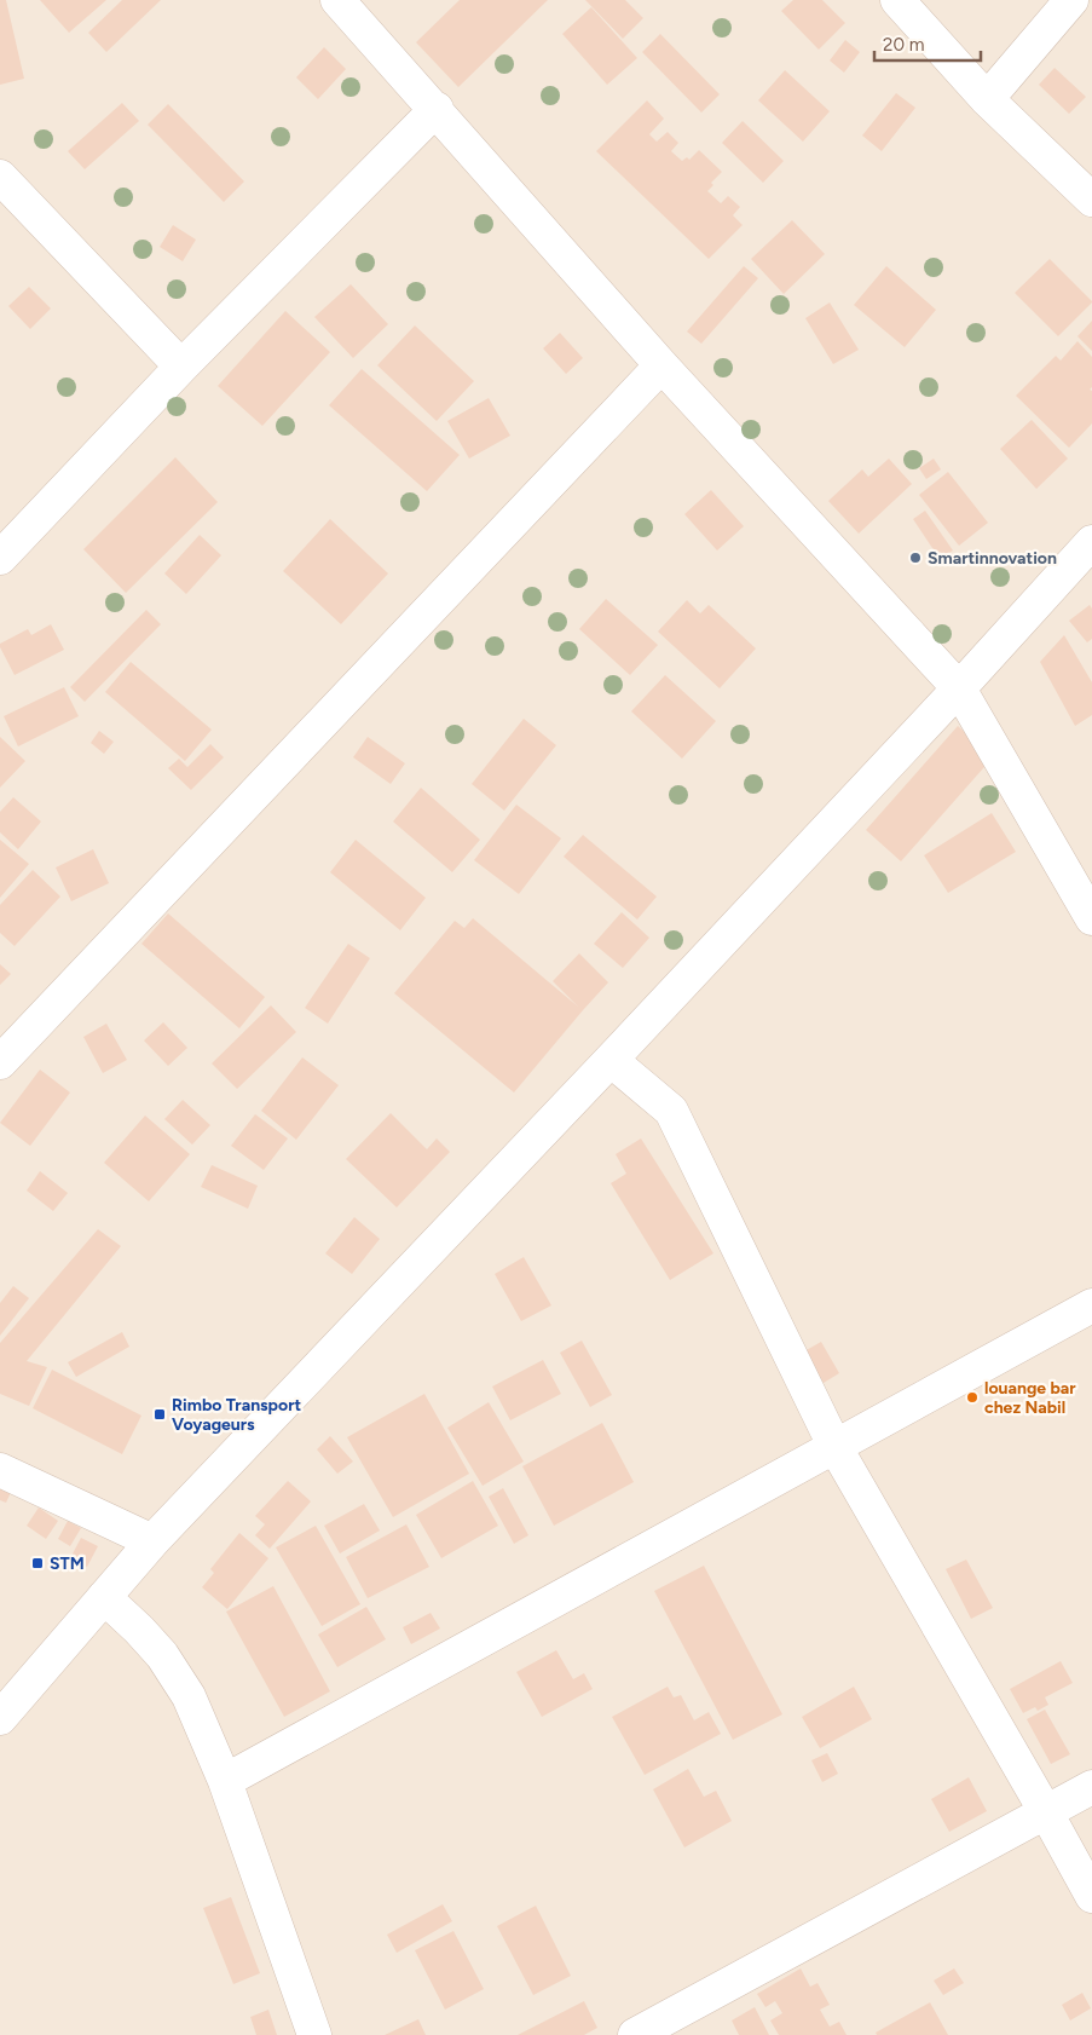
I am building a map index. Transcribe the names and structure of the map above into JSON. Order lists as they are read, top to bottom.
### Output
{
  "places": {
    "other": ["Smartinnovation", "louange bar chez Nabil"],
    "transit": ["Rimbo Transport Voyageurs", "STM"]
  },
  "scale_bar": "20 m"
}
